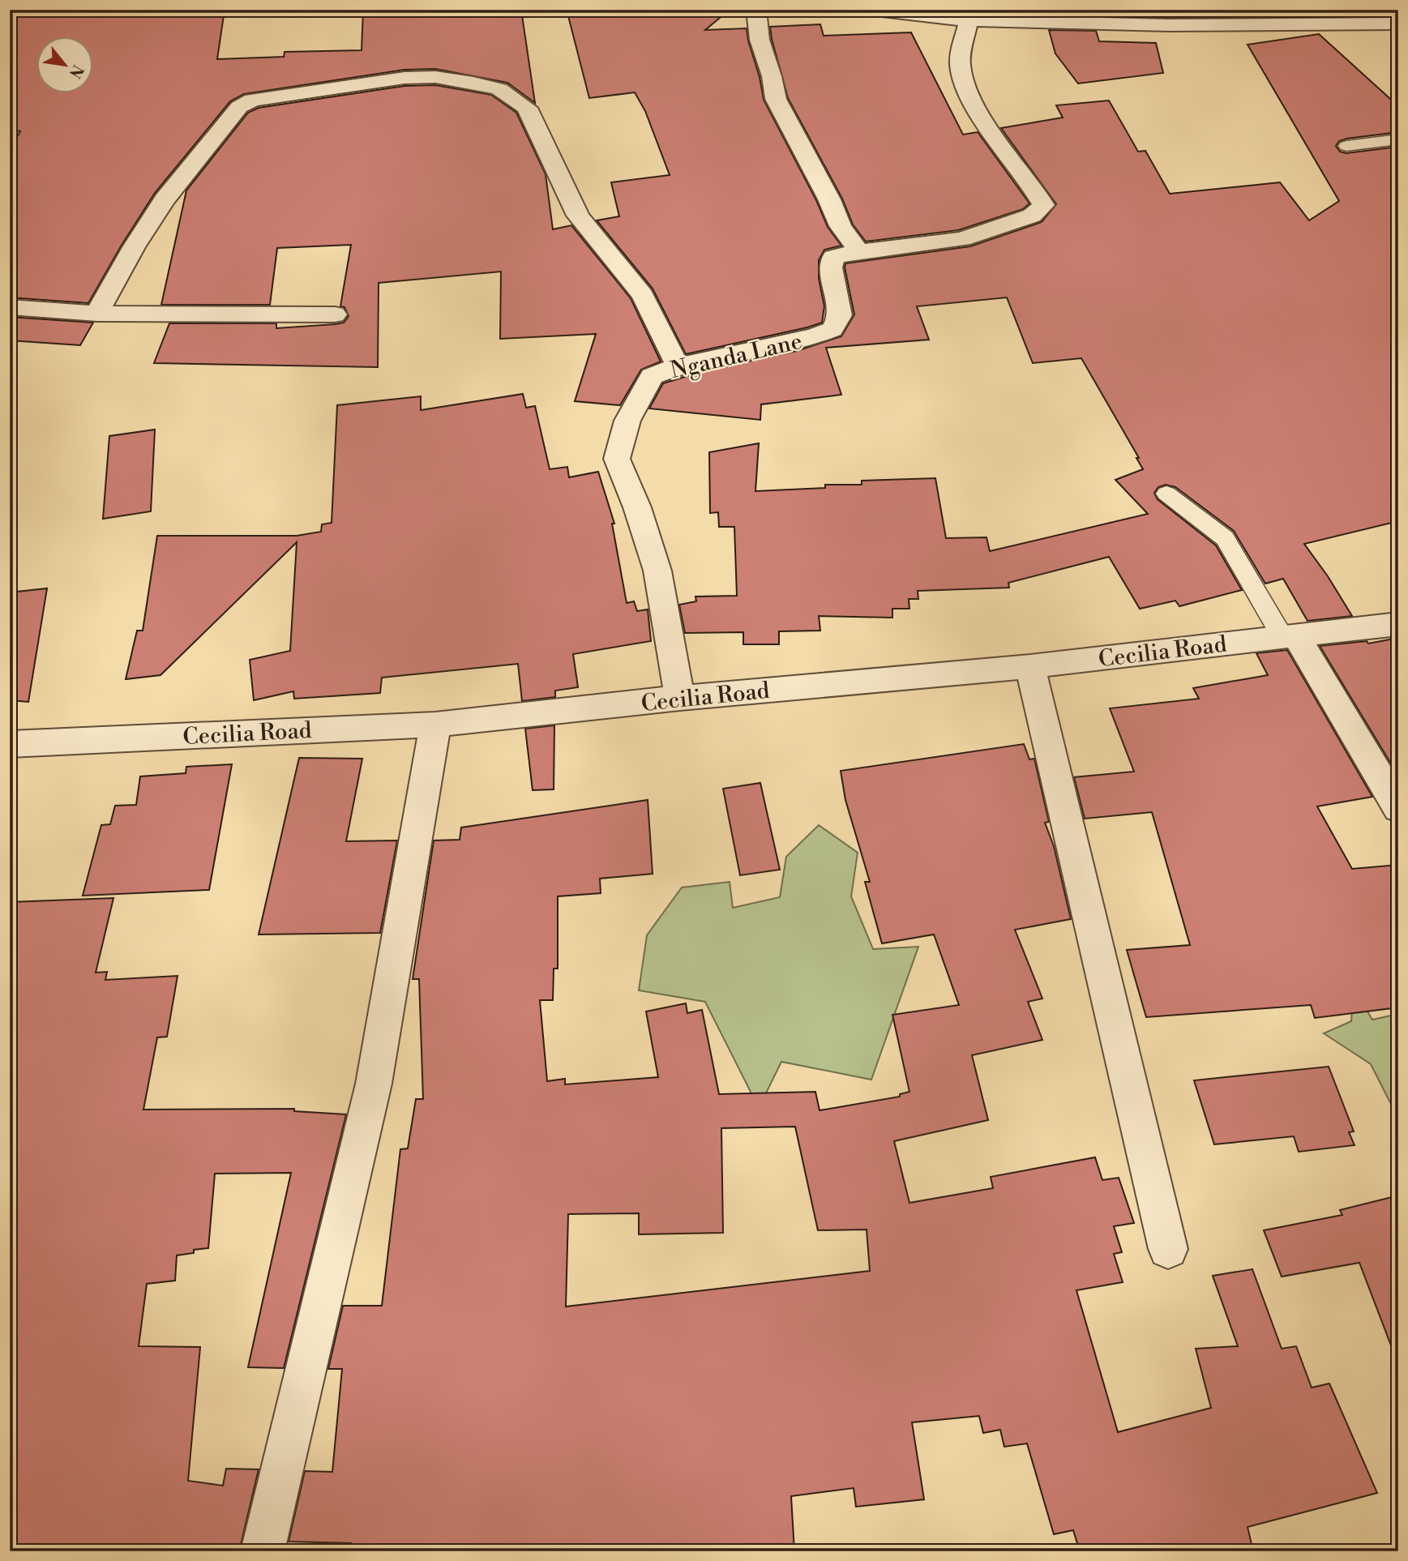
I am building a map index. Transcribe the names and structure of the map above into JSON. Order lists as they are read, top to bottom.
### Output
{
  "streets": {
    "street": ["Nganda Lane", "Cecilia Road"]
  },
  "crossings": [
    ["Nganda Lane", "Cecilia Road"]
  ],
  "north": "bottom right"
}
